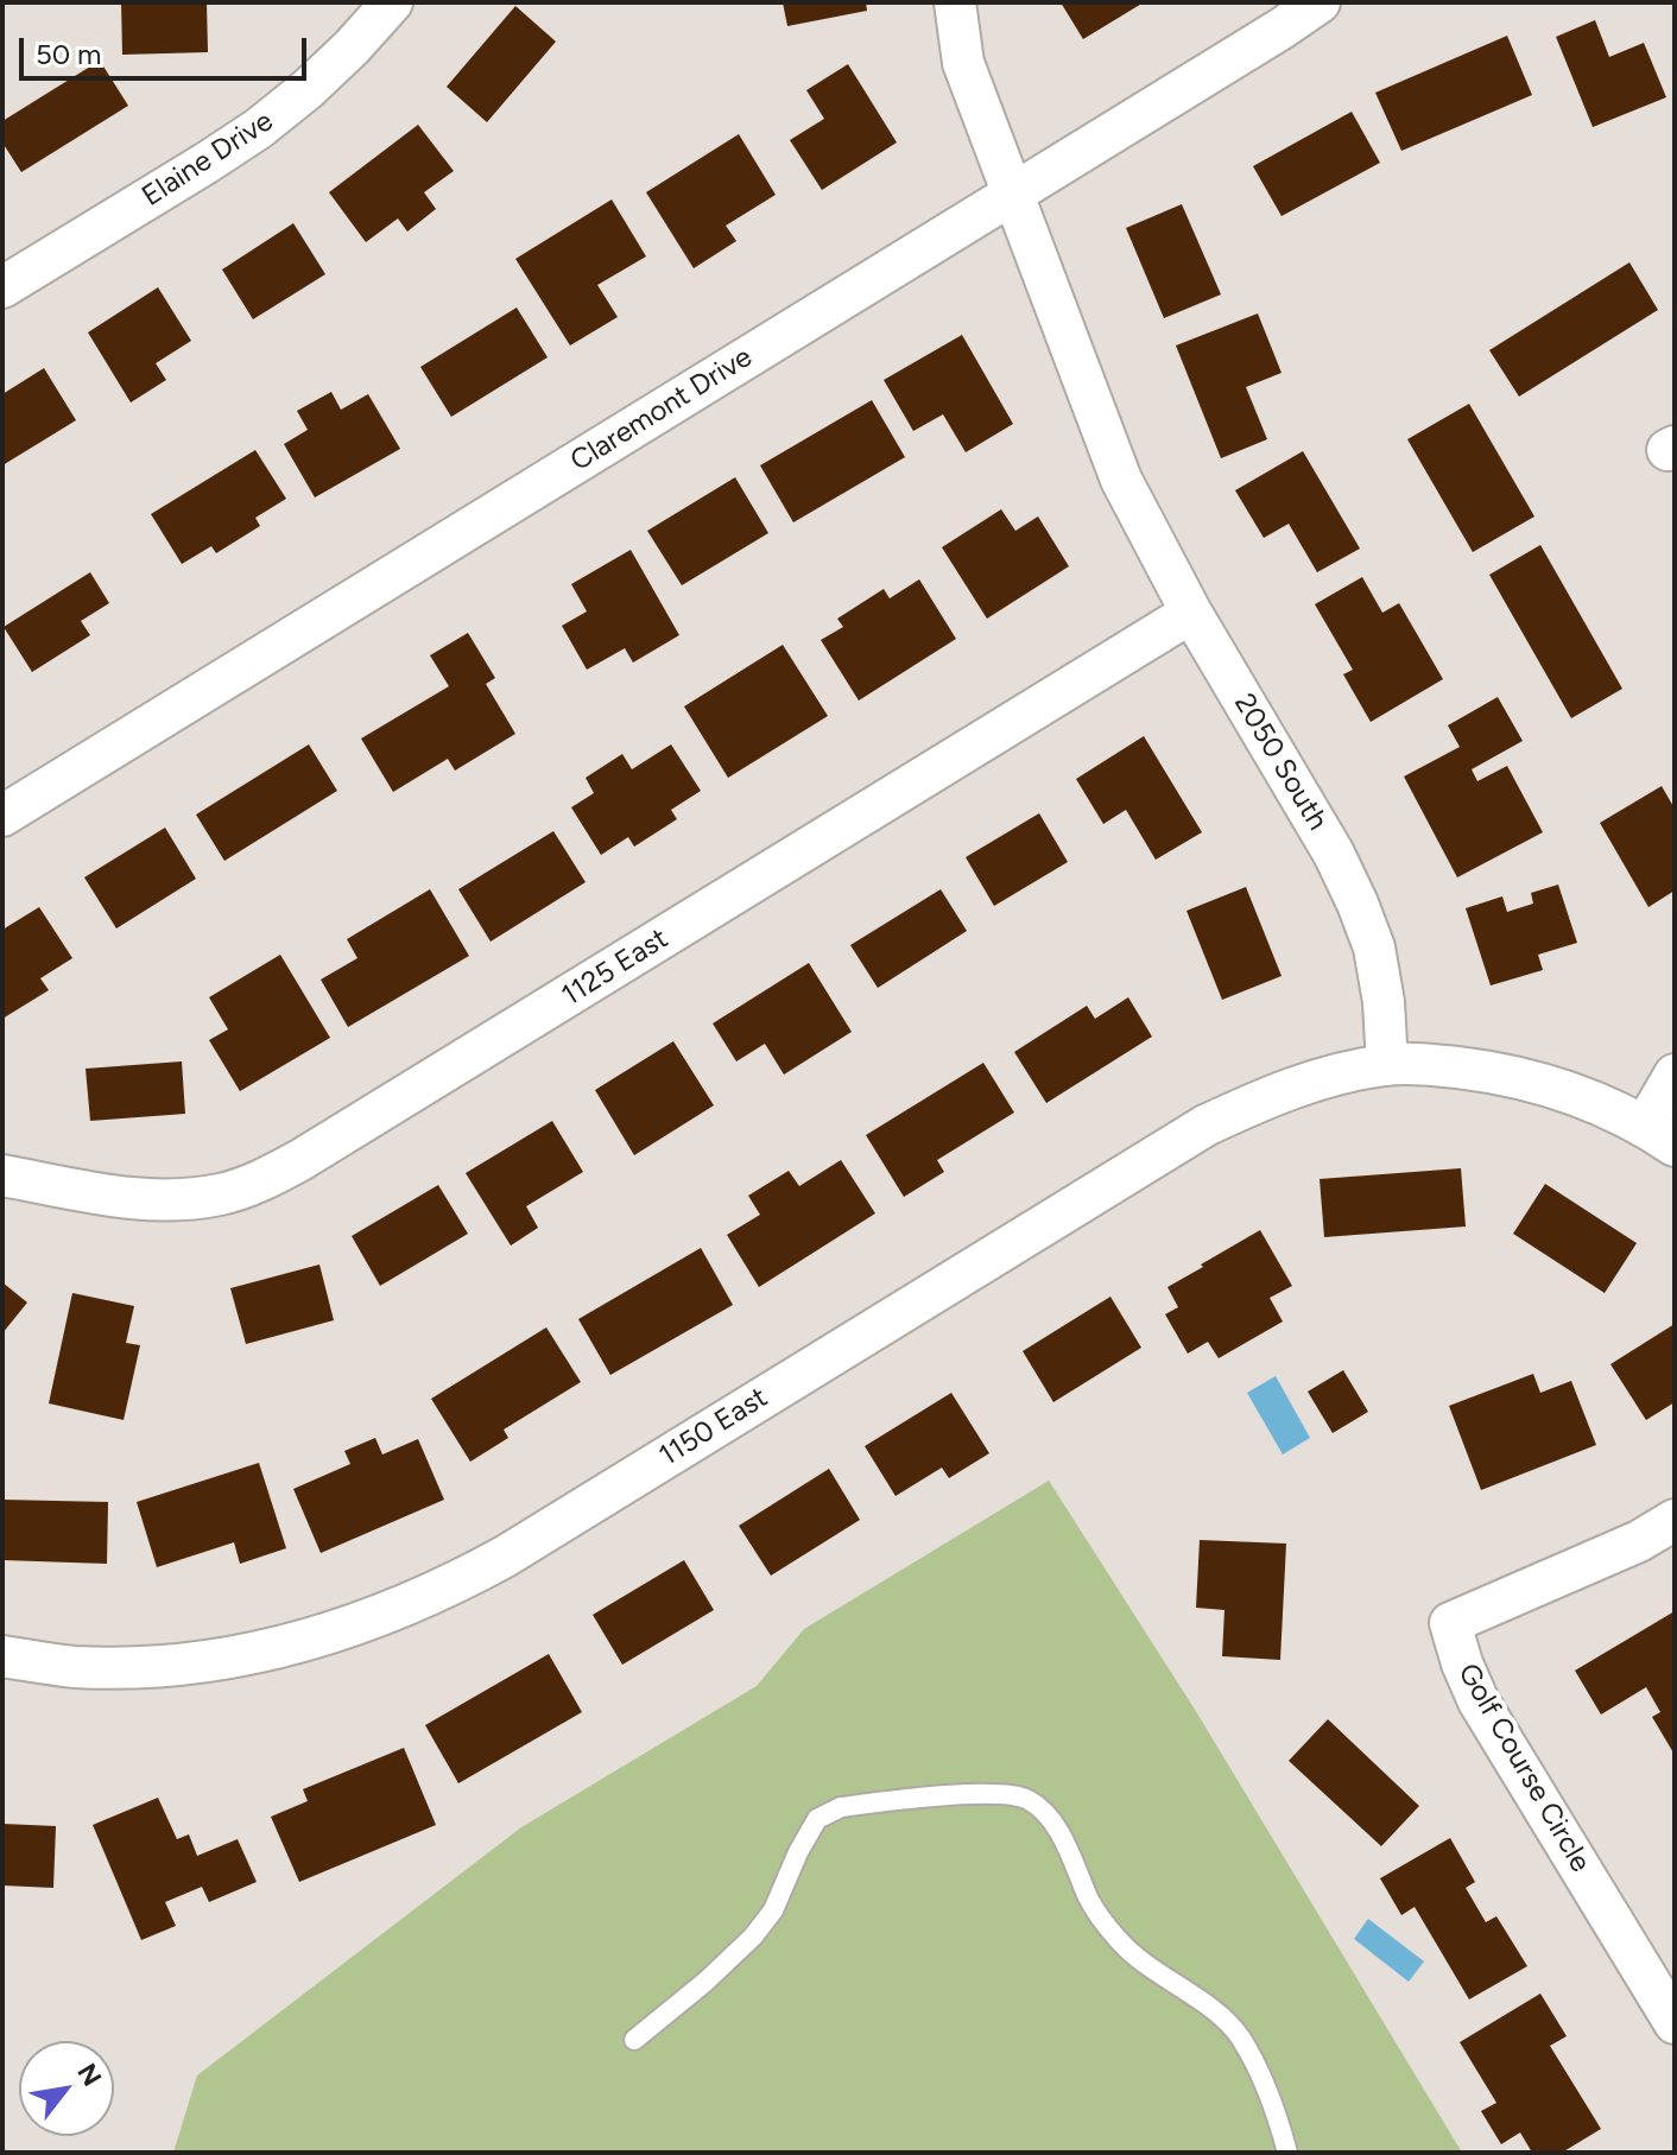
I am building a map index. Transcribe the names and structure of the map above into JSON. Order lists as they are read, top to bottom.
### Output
{
  "streets": {
    "street": [
      "Elaine Drive",
      "Claremont Drive",
      "2050 South",
      "1125 East",
      "1150 East",
      "Golf Course Circle"
    ]
  },
  "crossings": [
    ["Claremont Drive", "2050 South"],
    ["2050 South", "1125 East"],
    ["2050 South", "1150 East"]
  ],
  "scale_bar": "50 m",
  "north": "top right"
}
